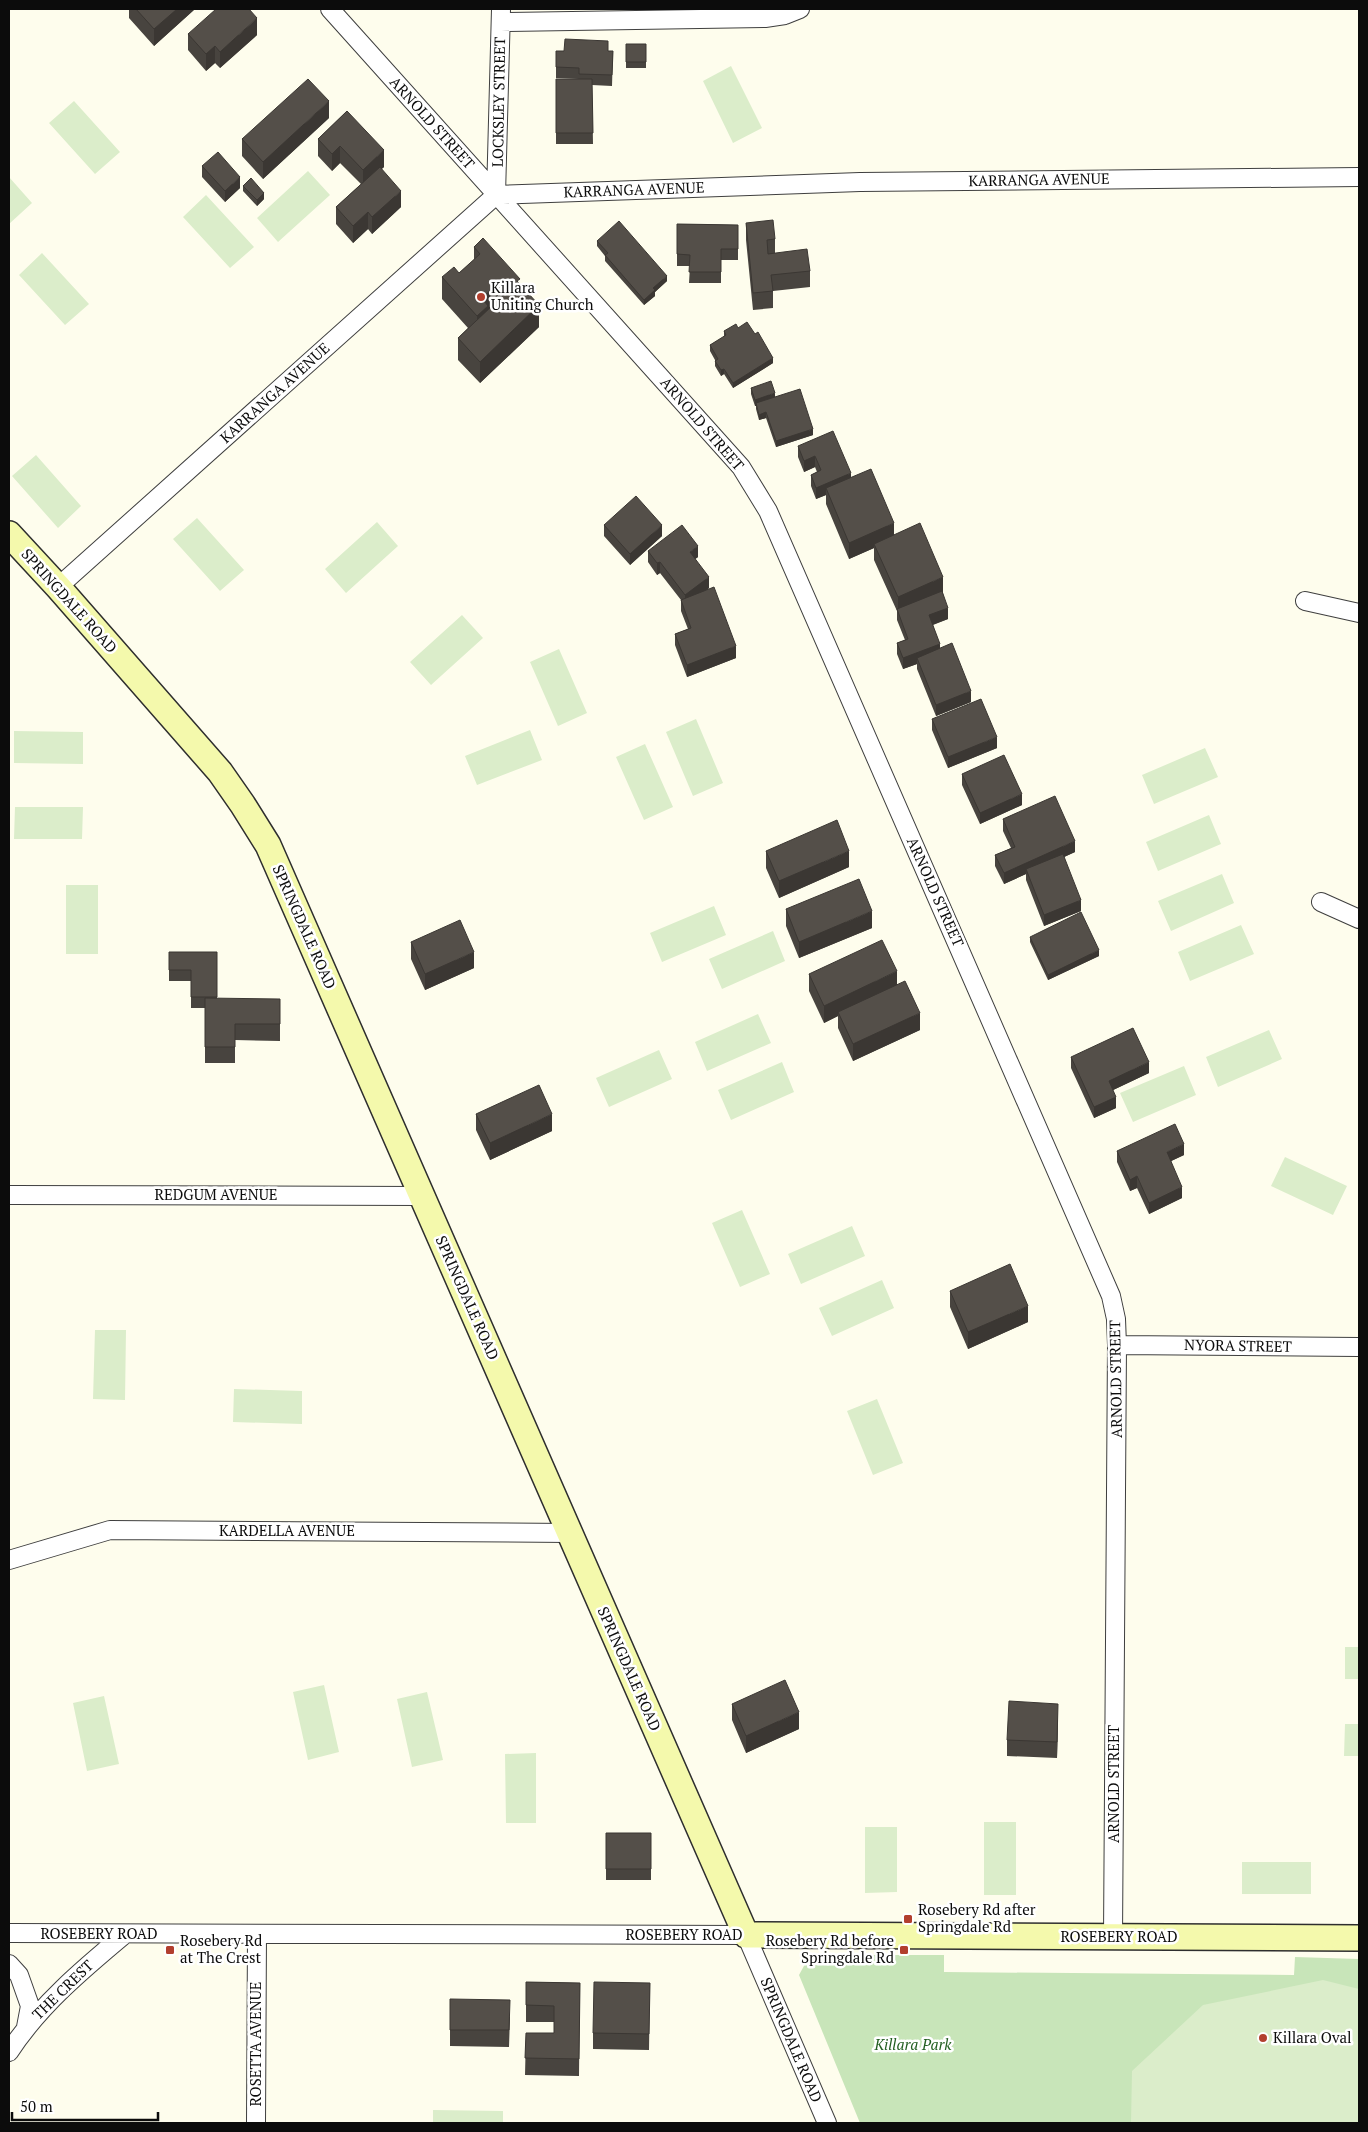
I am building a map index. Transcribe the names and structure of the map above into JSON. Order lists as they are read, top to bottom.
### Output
{
  "streets": {
    "main road": ["SPRINGDALE ROAD", "ROSEBERY ROAD"],
    "street": [
      "LOCKSLEY STREET",
      "ARNOLD STREET",
      "KARRANGA AVENUE",
      "REDGUM AVENUE",
      "NYORA STREET",
      "KARDELLA AVENUE",
      "THE CREST",
      "ROSETTA AVENUE"
    ]
  },
  "crossings": [
    ["LOCKSLEY STREET", "ARNOLD STREET"],
    ["LOCKSLEY STREET", "KARRANGA AVENUE"],
    ["ARNOLD STREET", "KARRANGA AVENUE"],
    ["ARNOLD STREET", "NYORA STREET"],
    ["ARNOLD STREET", "ROSEBERY ROAD"],
    ["KARRANGA AVENUE", "SPRINGDALE ROAD"],
    ["SPRINGDALE ROAD", "REDGUM AVENUE"],
    ["SPRINGDALE ROAD", "KARDELLA AVENUE"],
    ["SPRINGDALE ROAD", "ROSEBERY ROAD"],
    ["ROSEBERY ROAD", "THE CREST"],
    ["ROSEBERY ROAD", "ROSETTA AVENUE"]
  ],
  "parks": ["Killara Park"],
  "places": {
    "other": ["Killara Uniting Church", "Killara Oval"],
    "transit": ["Rosebery Rd after Springdale Rd", "Rosebery Rd at The Crest", "Rosebery Rd before Springdale Rd"]
  },
  "scale_bar": "50 m"
}
